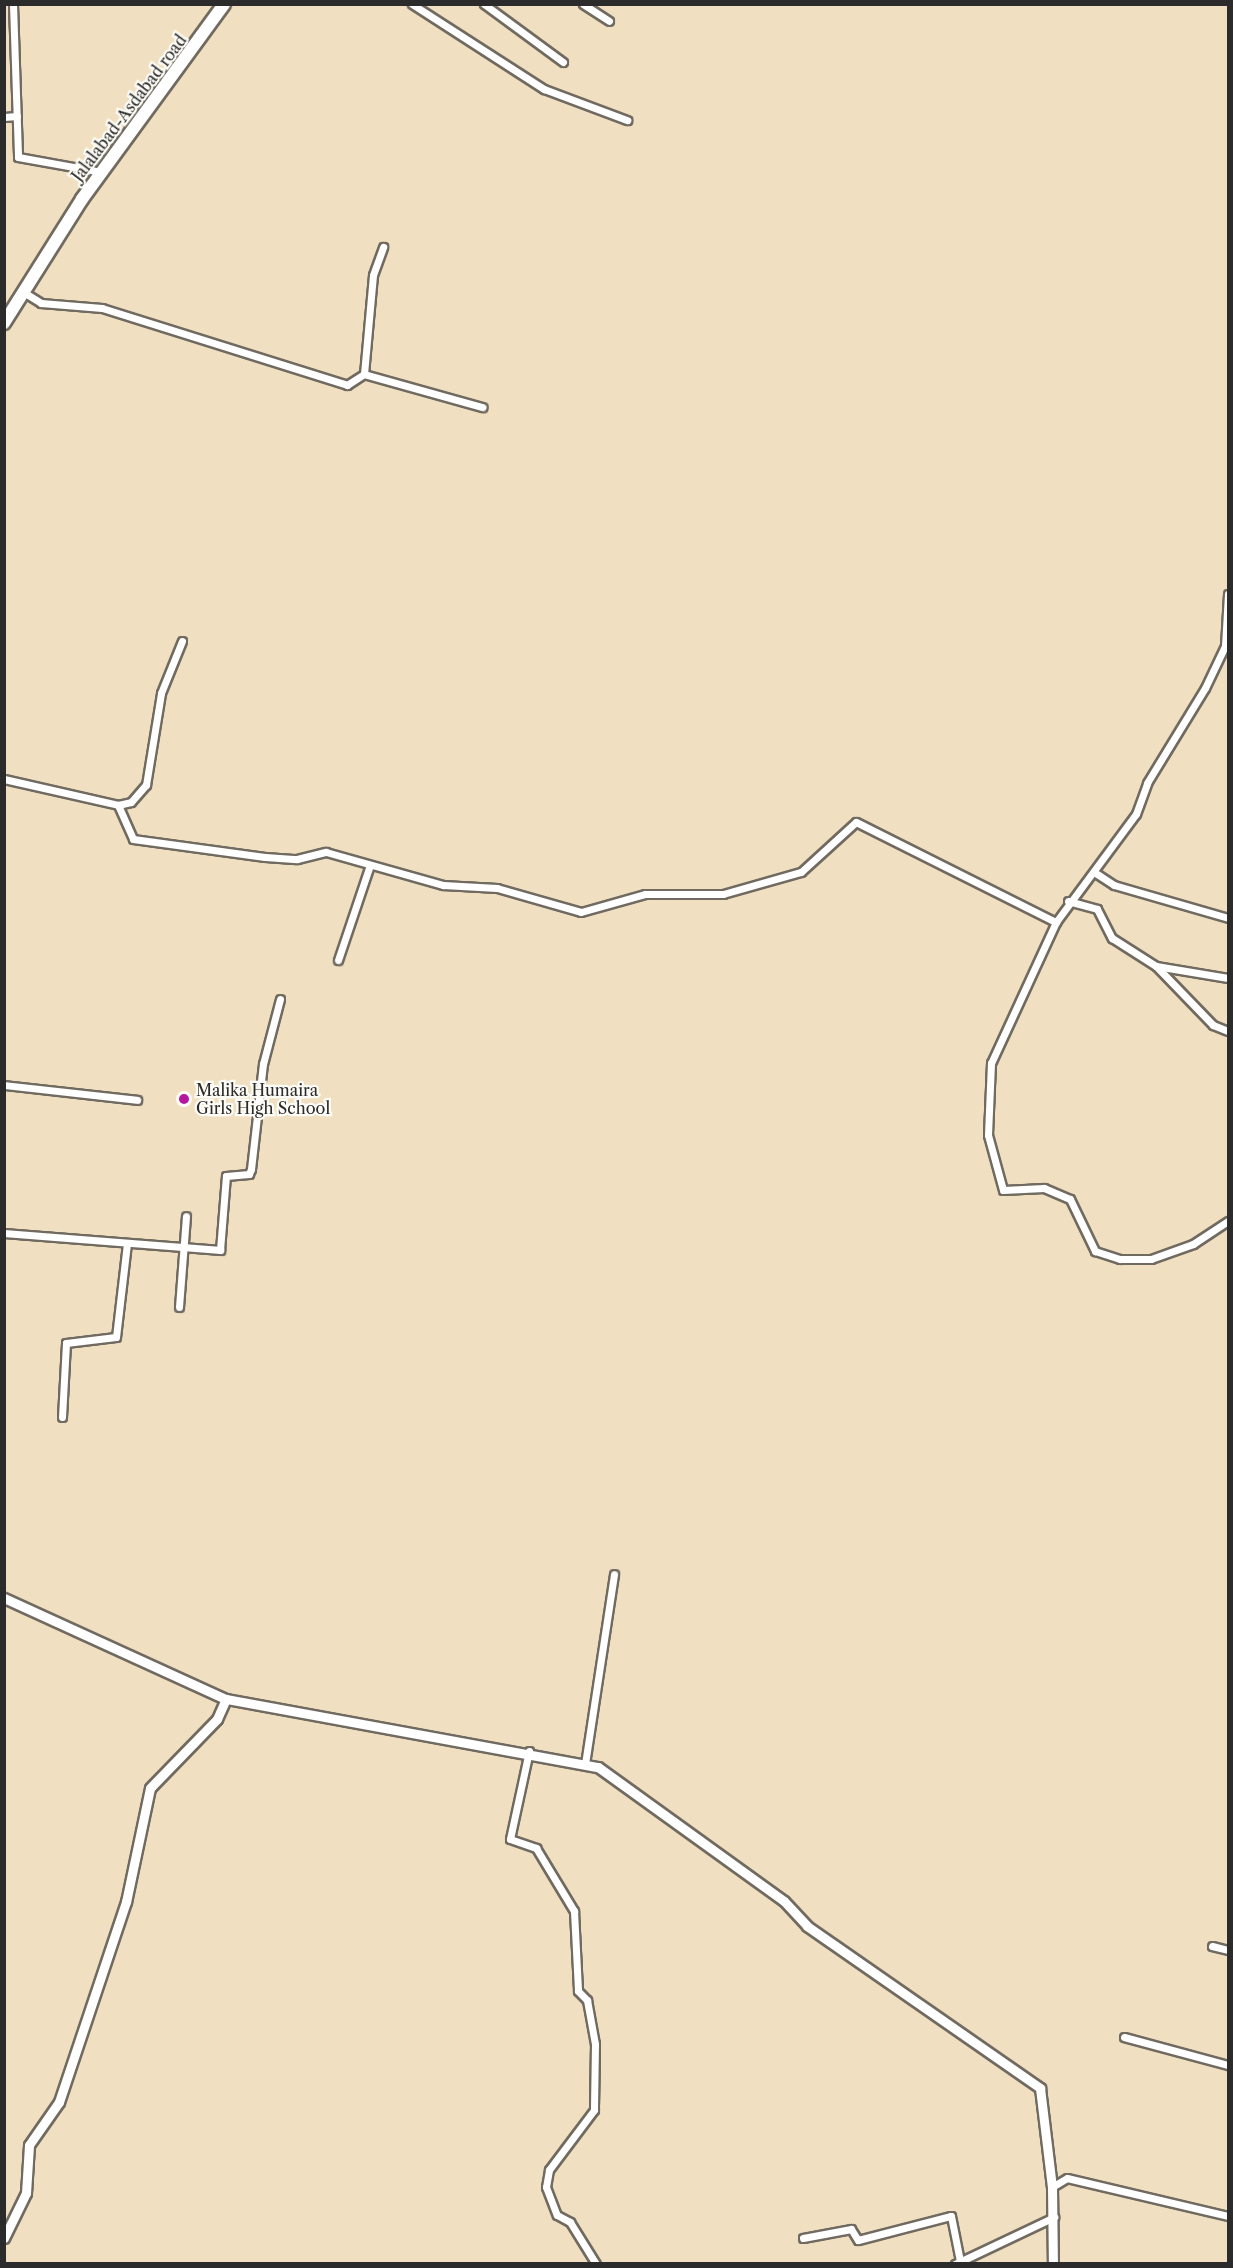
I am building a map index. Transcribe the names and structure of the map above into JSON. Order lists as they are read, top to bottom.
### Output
{
  "streets": {
    "main road": ["Jalalabad-Asdabad road"]
  },
  "places": ["Malika Humaira Girls High School"]
}
